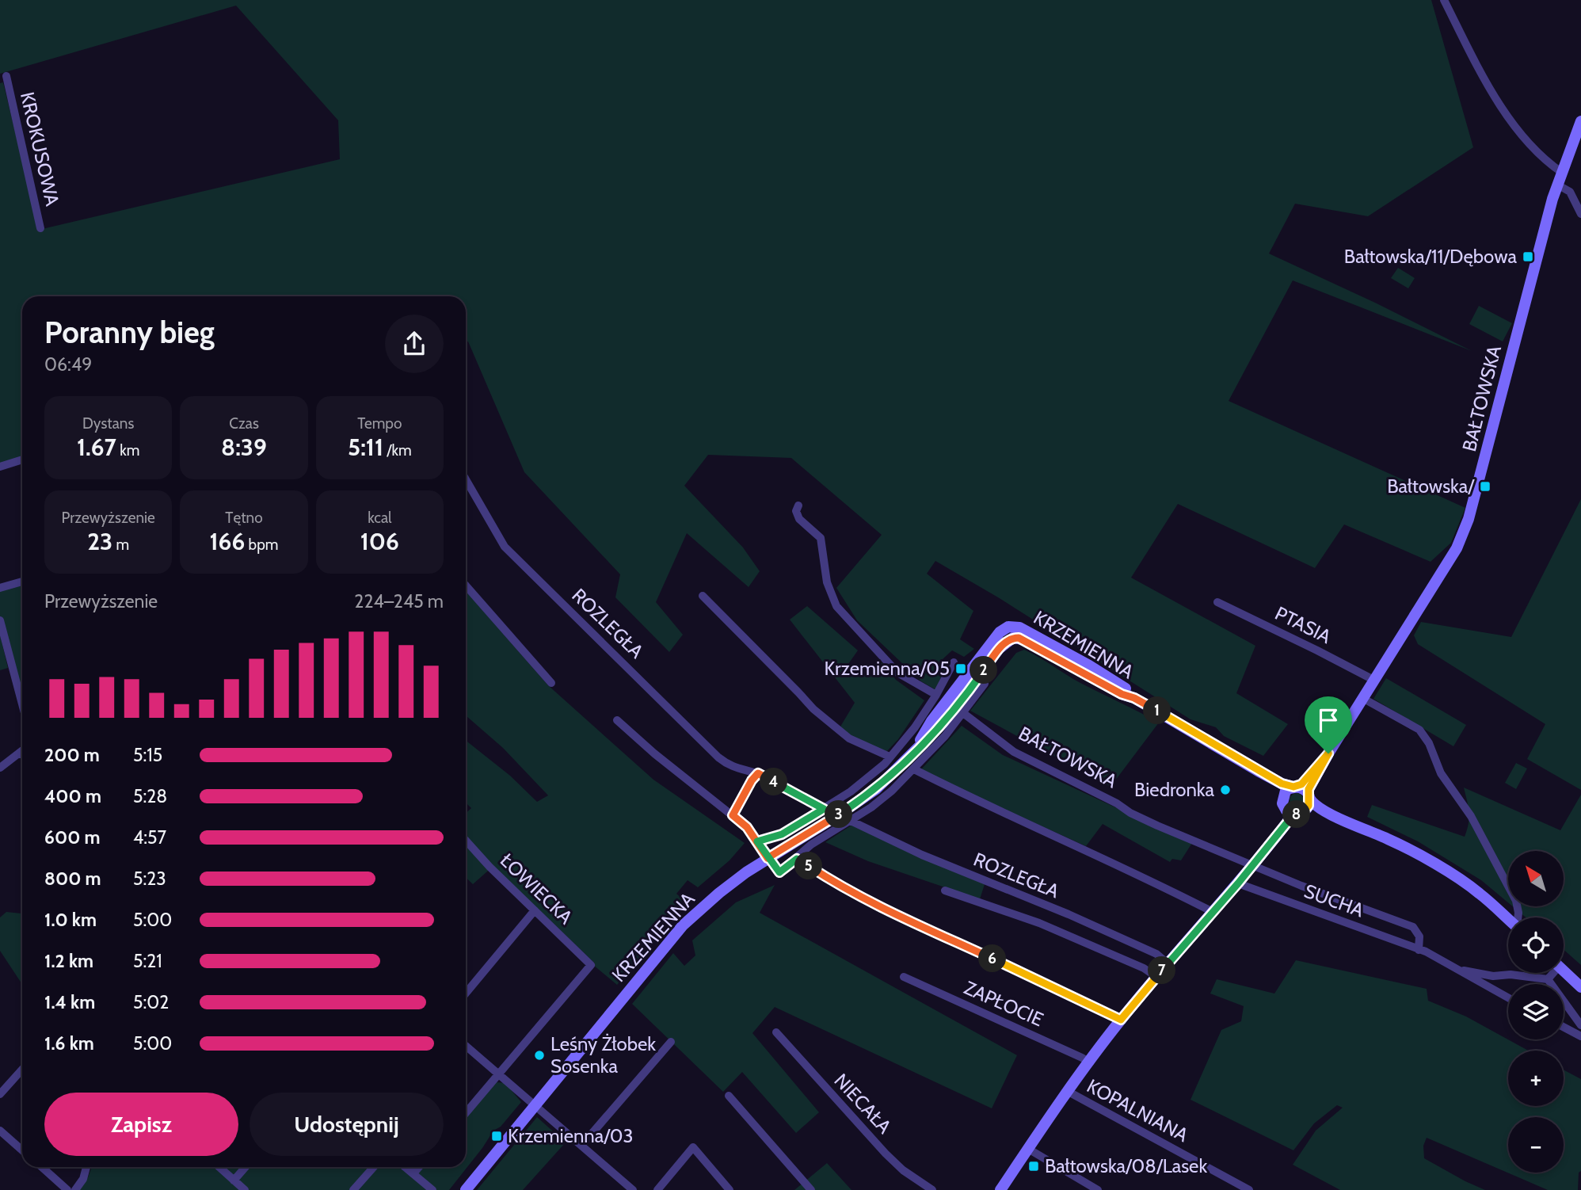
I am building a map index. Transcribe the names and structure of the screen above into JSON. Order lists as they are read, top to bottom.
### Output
{
  "streets": {
    "main road": ["BAŁTOWSKA", "KRZEMIENNA"],
    "street": [
      "KROKUSOWA",
      "ROZLEGŁA",
      "PTASIA",
      "ŁOWIECKA",
      "SUCHA",
      "ZAPŁOCIE",
      "NIECAŁA",
      "KOPALNIANA"
    ]
  },
  "crossings": [
    ["BAŁTOWSKA", "PTASIA"],
    ["BAŁTOWSKA", "KRZEMIENNA"],
    ["BAŁTOWSKA", "SUCHA"]
  ],
  "places": {
    "transit": [
      "Bałtowska/11/Dębowa",
      "Bałtowska/",
      "Krzemienna/05",
      "Krzemienna/03",
      "Bałtowska/08/Lasek"
    ],
    "other": ["Biedronka", "Leśny Żłobek Sosenka"]
  },
  "north": "top left",
  "page": {
    "heading": ["Poranny bieg", "06:49"],
    "stats": [
      ["Dystans", "1.67 km"],
      ["Czas", "8:39"],
      ["Tempo", "5:11 /km"],
      ["Przewyższenie", "23 m"],
      ["Tętno", "166 bpm"],
      ["kcal", "106"]
    ],
    "chart": ["Przewyższenie", "224–245 m"],
    "pins": [
      "2",
      "1",
      "4",
      "3",
      "8",
      "5",
      "6",
      "7"
    ],
    "list": [
      {
        "name": "200 m",
        "note": "5:15"
      },
      {
        "name": "400 m",
        "note": "5:28"
      },
      {
        "name": "600 m",
        "note": "4:57"
      },
      {
        "name": "800 m",
        "note": "5:23"
      },
      {
        "name": "1.0 km",
        "note": "5:00"
      },
      {
        "name": "1.2 km",
        "note": "5:21"
      },
      {
        "name": "1.4 km",
        "note": "5:02"
      },
      {
        "name": "1.6 km",
        "note": "5:00"
      }
    ],
    "map_buttons": ["+", "−"],
    "buttons": ["Zapisz", "Udostępnij"]
  }
}
